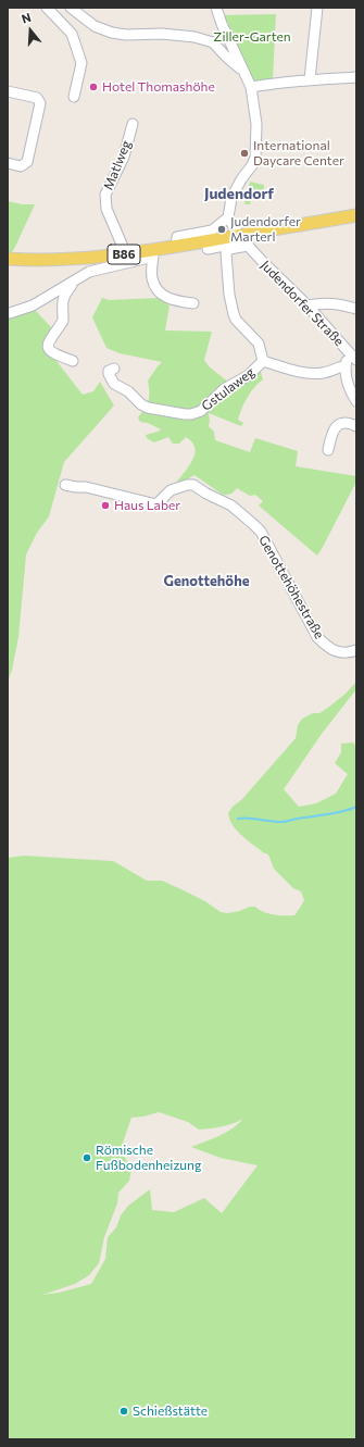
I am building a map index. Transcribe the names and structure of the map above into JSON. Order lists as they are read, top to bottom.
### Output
{
  "streets": {
    "main road": ["B86"],
    "street": [
      "Matlweg",
      "Judendorfer Straße",
      "Gstulaweg",
      "Genottehöhestraße"
    ]
  },
  "crossings": [
    ["Matlweg", "B86"],
    ["B86", "Judendorfer Straße"]
  ],
  "districts": ["Judendorf", "Genottehöhe"],
  "parks": ["Ziller-Garten"],
  "places": [
    "Hotel Thomashöhe",
    "International Daycare Center",
    "Judendorfer Marterl",
    "Haus Laber",
    "Römische Fußbodenheizung",
    "Schießstätte"
  ],
  "north": "top"
}
